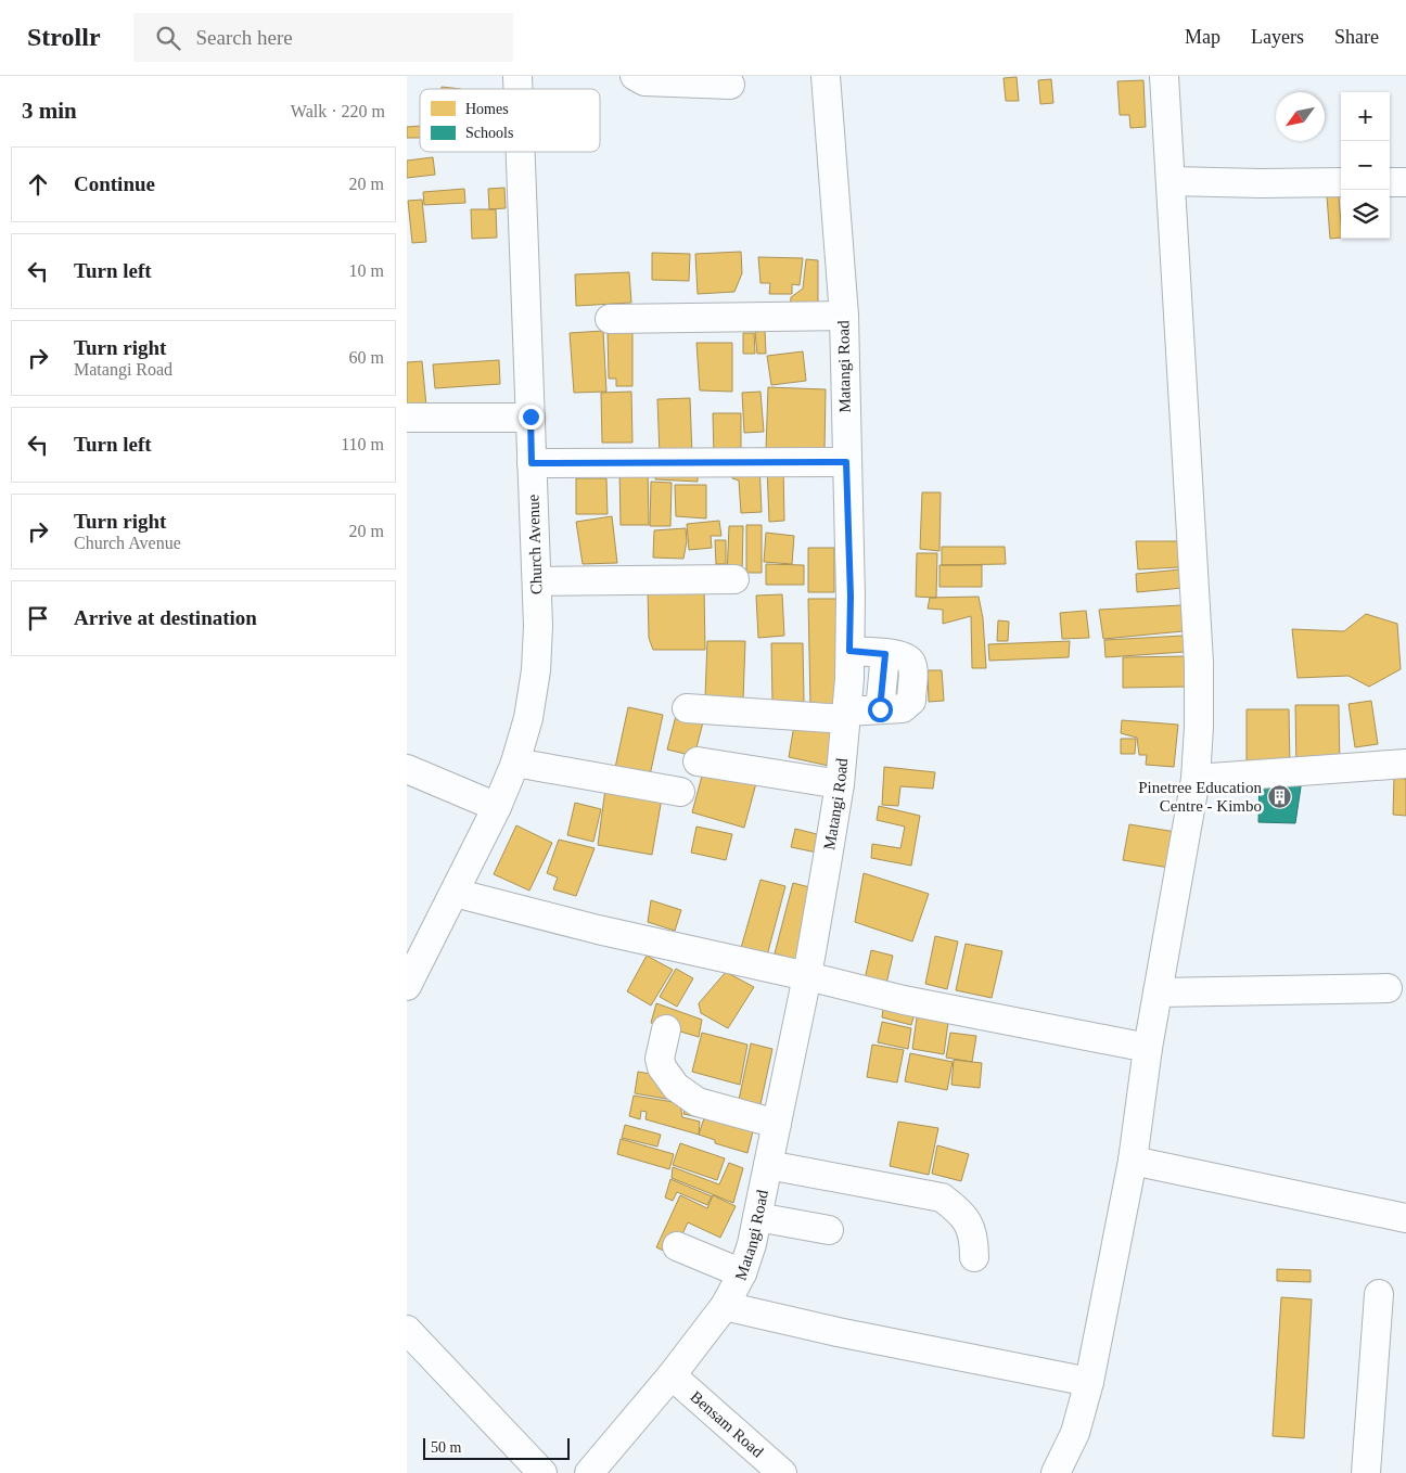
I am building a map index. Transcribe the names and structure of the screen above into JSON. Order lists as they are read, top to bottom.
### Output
{
  "streets": {
    "street": ["Matangi Road", "Church Avenue", "Bensam Road"]
  },
  "crossings": [
    ["Matangi Road", "Bensam Road"]
  ],
  "places": {
    "building": ["Pinetree Education Centre - Kimbo"]
  },
  "legend": ["Homes", "Schools"],
  "scale_bar": "50 m",
  "north": "bottom left",
  "page": {
    "header": "Strollr",
    "search": "Search here",
    "nav": ["Map", "Layers", "Share"],
    "heading": ["3 min", "Walk · 220 m"],
    "map_buttons": ["+", "−"],
    "list": [
      ["Continue", "20 m"],
      ["Turn left", "10 m"],
      ["Turn right", "Matangi Road", "60 m"],
      ["Turn left", "110 m"],
      ["Turn right", "Church Avenue", "20 m"],
      "Arrive at destination"
    ],
    "scale": "50 m"
  }
}
